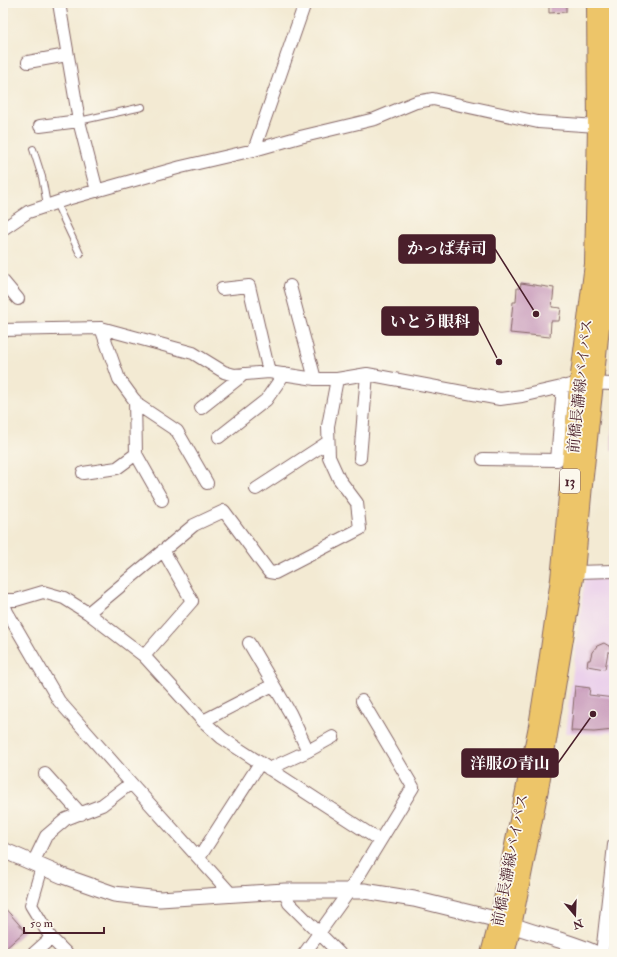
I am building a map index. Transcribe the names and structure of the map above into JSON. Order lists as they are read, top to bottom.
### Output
{
  "streets": {
    "main road": ["前橋長瀞線バイパス", "13"]
  },
  "places": ["かっぱ寿司", "いとう眼科", "洋服の青山"],
  "scale_bar": "50 m",
  "north": "bottom"
}
